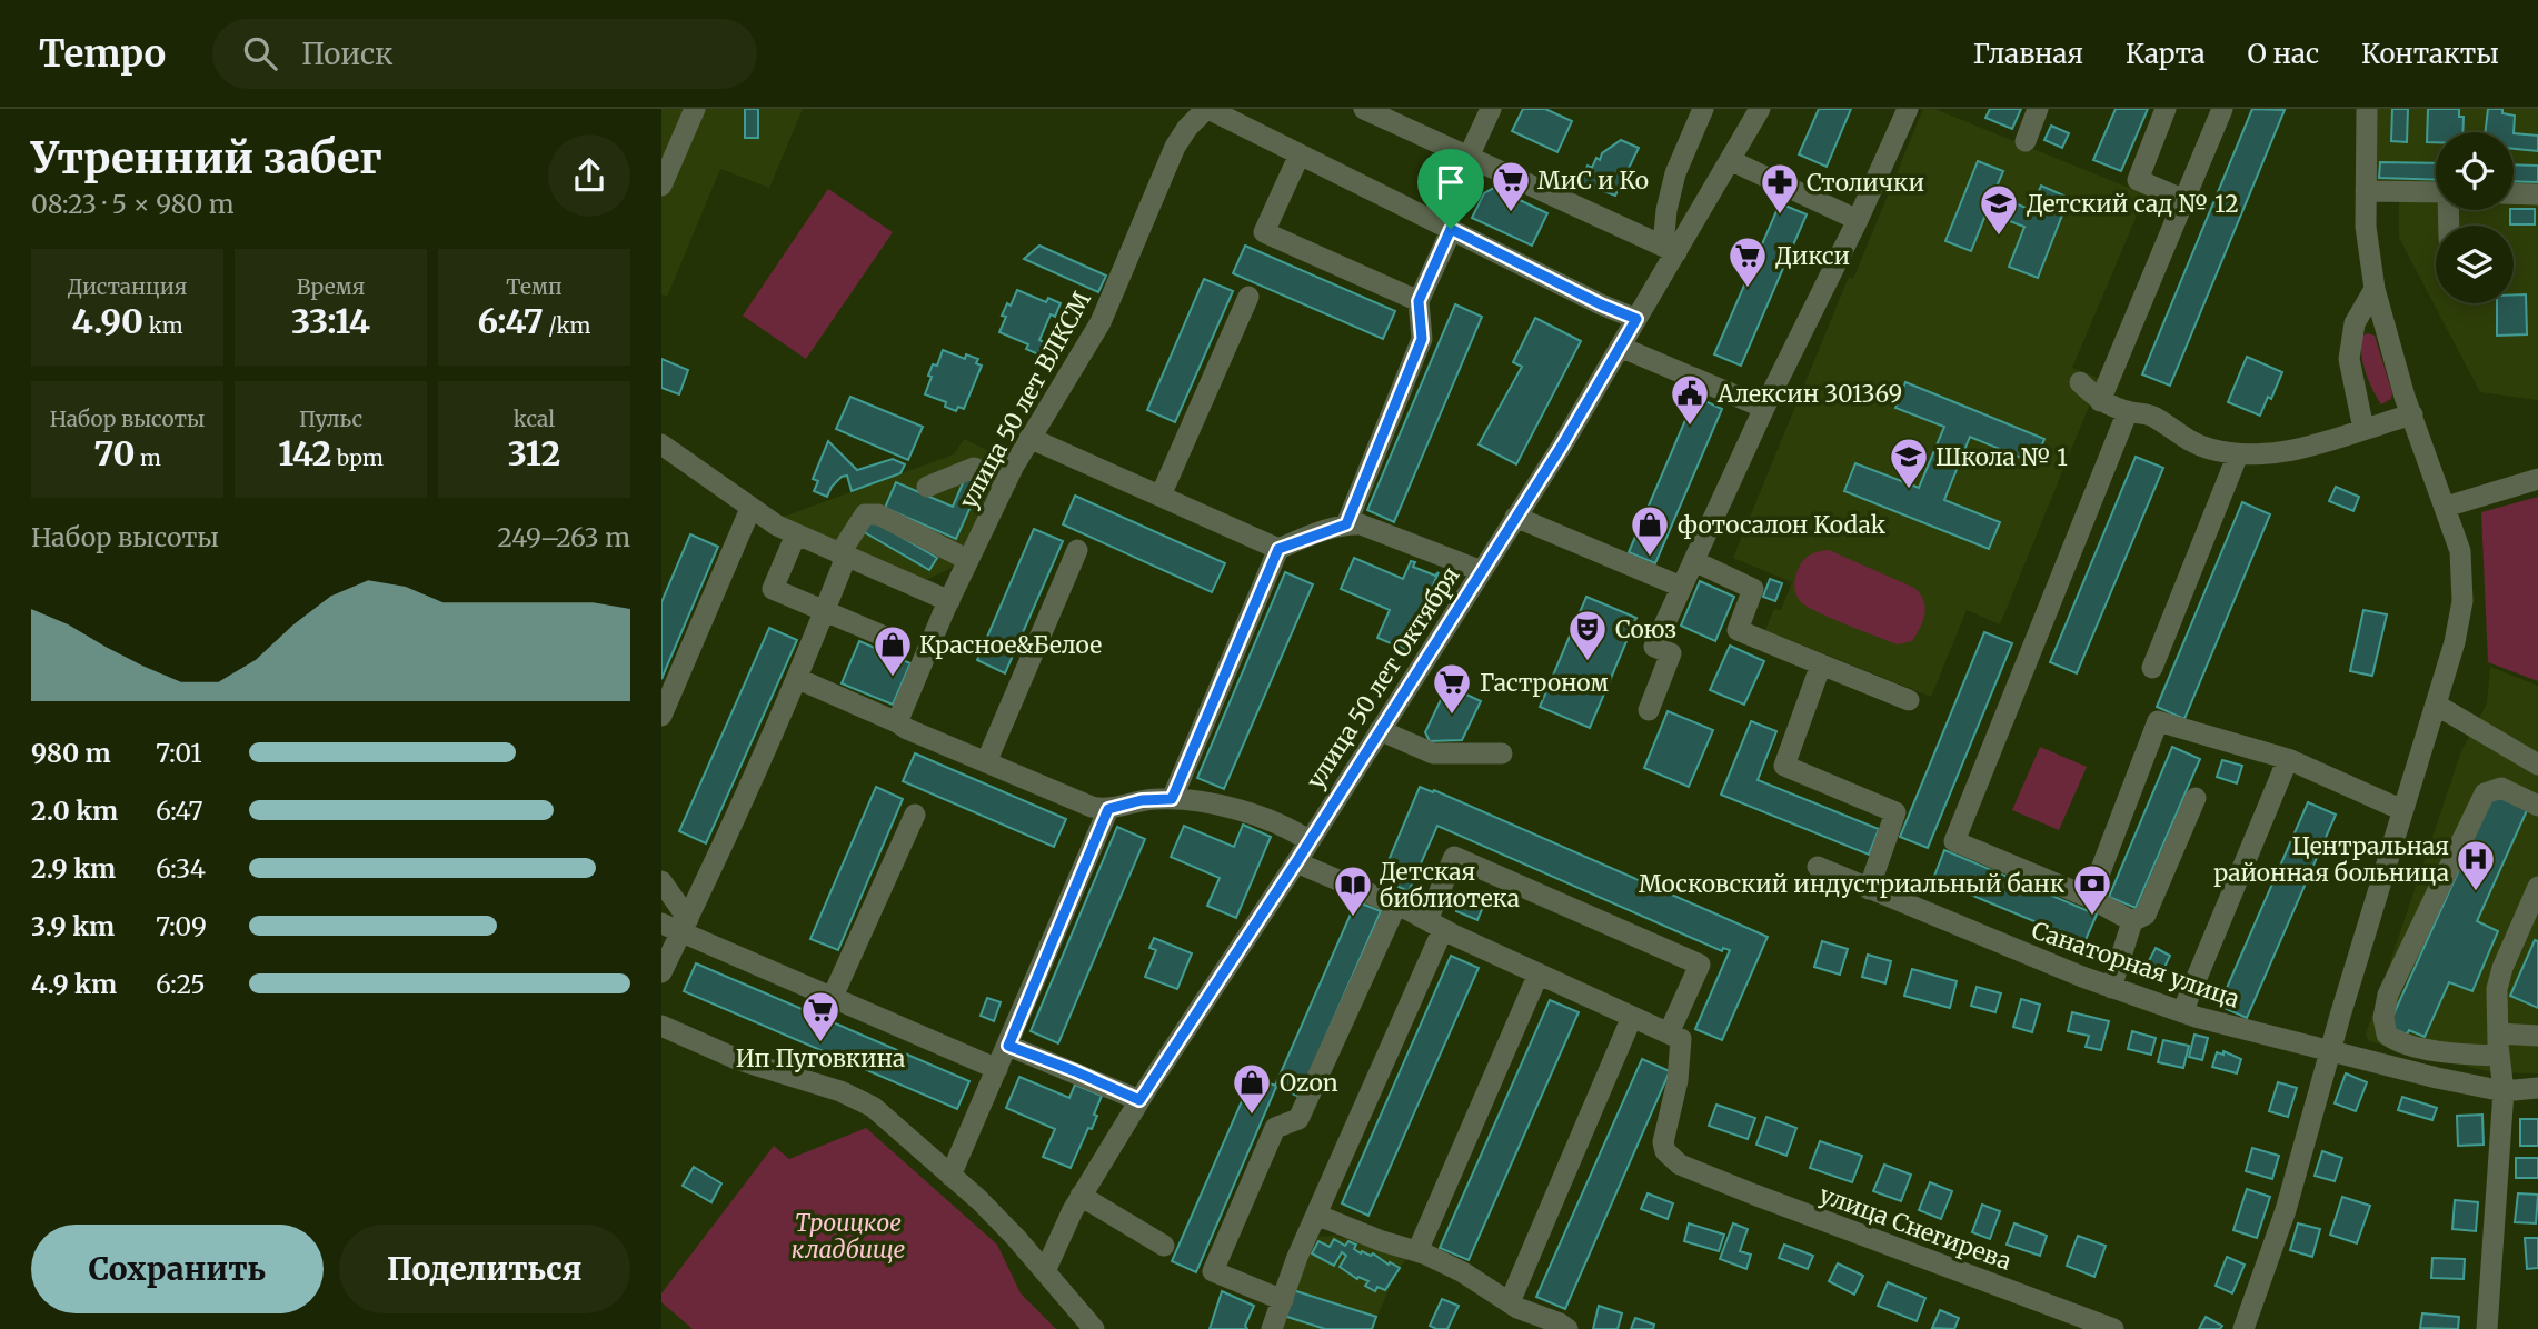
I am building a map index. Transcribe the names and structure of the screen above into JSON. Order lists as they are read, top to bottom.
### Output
{
  "streets": {
    "street": [
      "улица 50 лет ВЛКСМ",
      "улица 50 лет Октября",
      "Санаторная улица",
      "улица Снегирева"
    ]
  },
  "parks": ["Троицкое кладбище"],
  "places": {
    "supermarket": [
      "МиС и Ко",
      "Дикси",
      "Гастроном",
      "Ип Пуговкина"
    ],
    "pharmacy": ["Столички"],
    "school or university": ["Детский сад № 12", "Школа № 1"],
    "public building": ["Алексин 301369"],
    "shop": ["фотосалон Kodak", "Красное&Белое", "Ozon"],
    "theatre": ["Союз"],
    "hospital": ["Центральная районная больница"],
    "bank": ["Московский индустриальный банк"],
    "library": ["Детская библиотека"]
  },
  "page": {
    "header": "Tempo",
    "search": "Поиск",
    "nav": [
      "Главная",
      "Карта",
      "О нас",
      "Контакты"
    ],
    "heading": ["Утренний забег", "08:23 · 5 × 980 m"],
    "stats": [
      ["Дистанция", "4.90 km"],
      ["Время", "33:14"],
      ["Темп", "6:47 /km"],
      ["Набор высоты", "70 m"],
      ["Пульс", "142 bpm"],
      ["kcal", "312"]
    ],
    "chart": ["Набор высоты", "249–263 m"],
    "list": [
      {
        "name": "980 m",
        "note": "7:01"
      },
      {
        "name": "2.0 km",
        "note": "6:47"
      },
      {
        "name": "2.9 km",
        "note": "6:34"
      },
      {
        "name": "3.9 km",
        "note": "7:09"
      },
      {
        "name": "4.9 km",
        "note": "6:25"
      }
    ],
    "buttons": ["Сохранить", "Поделиться"]
  }
}
